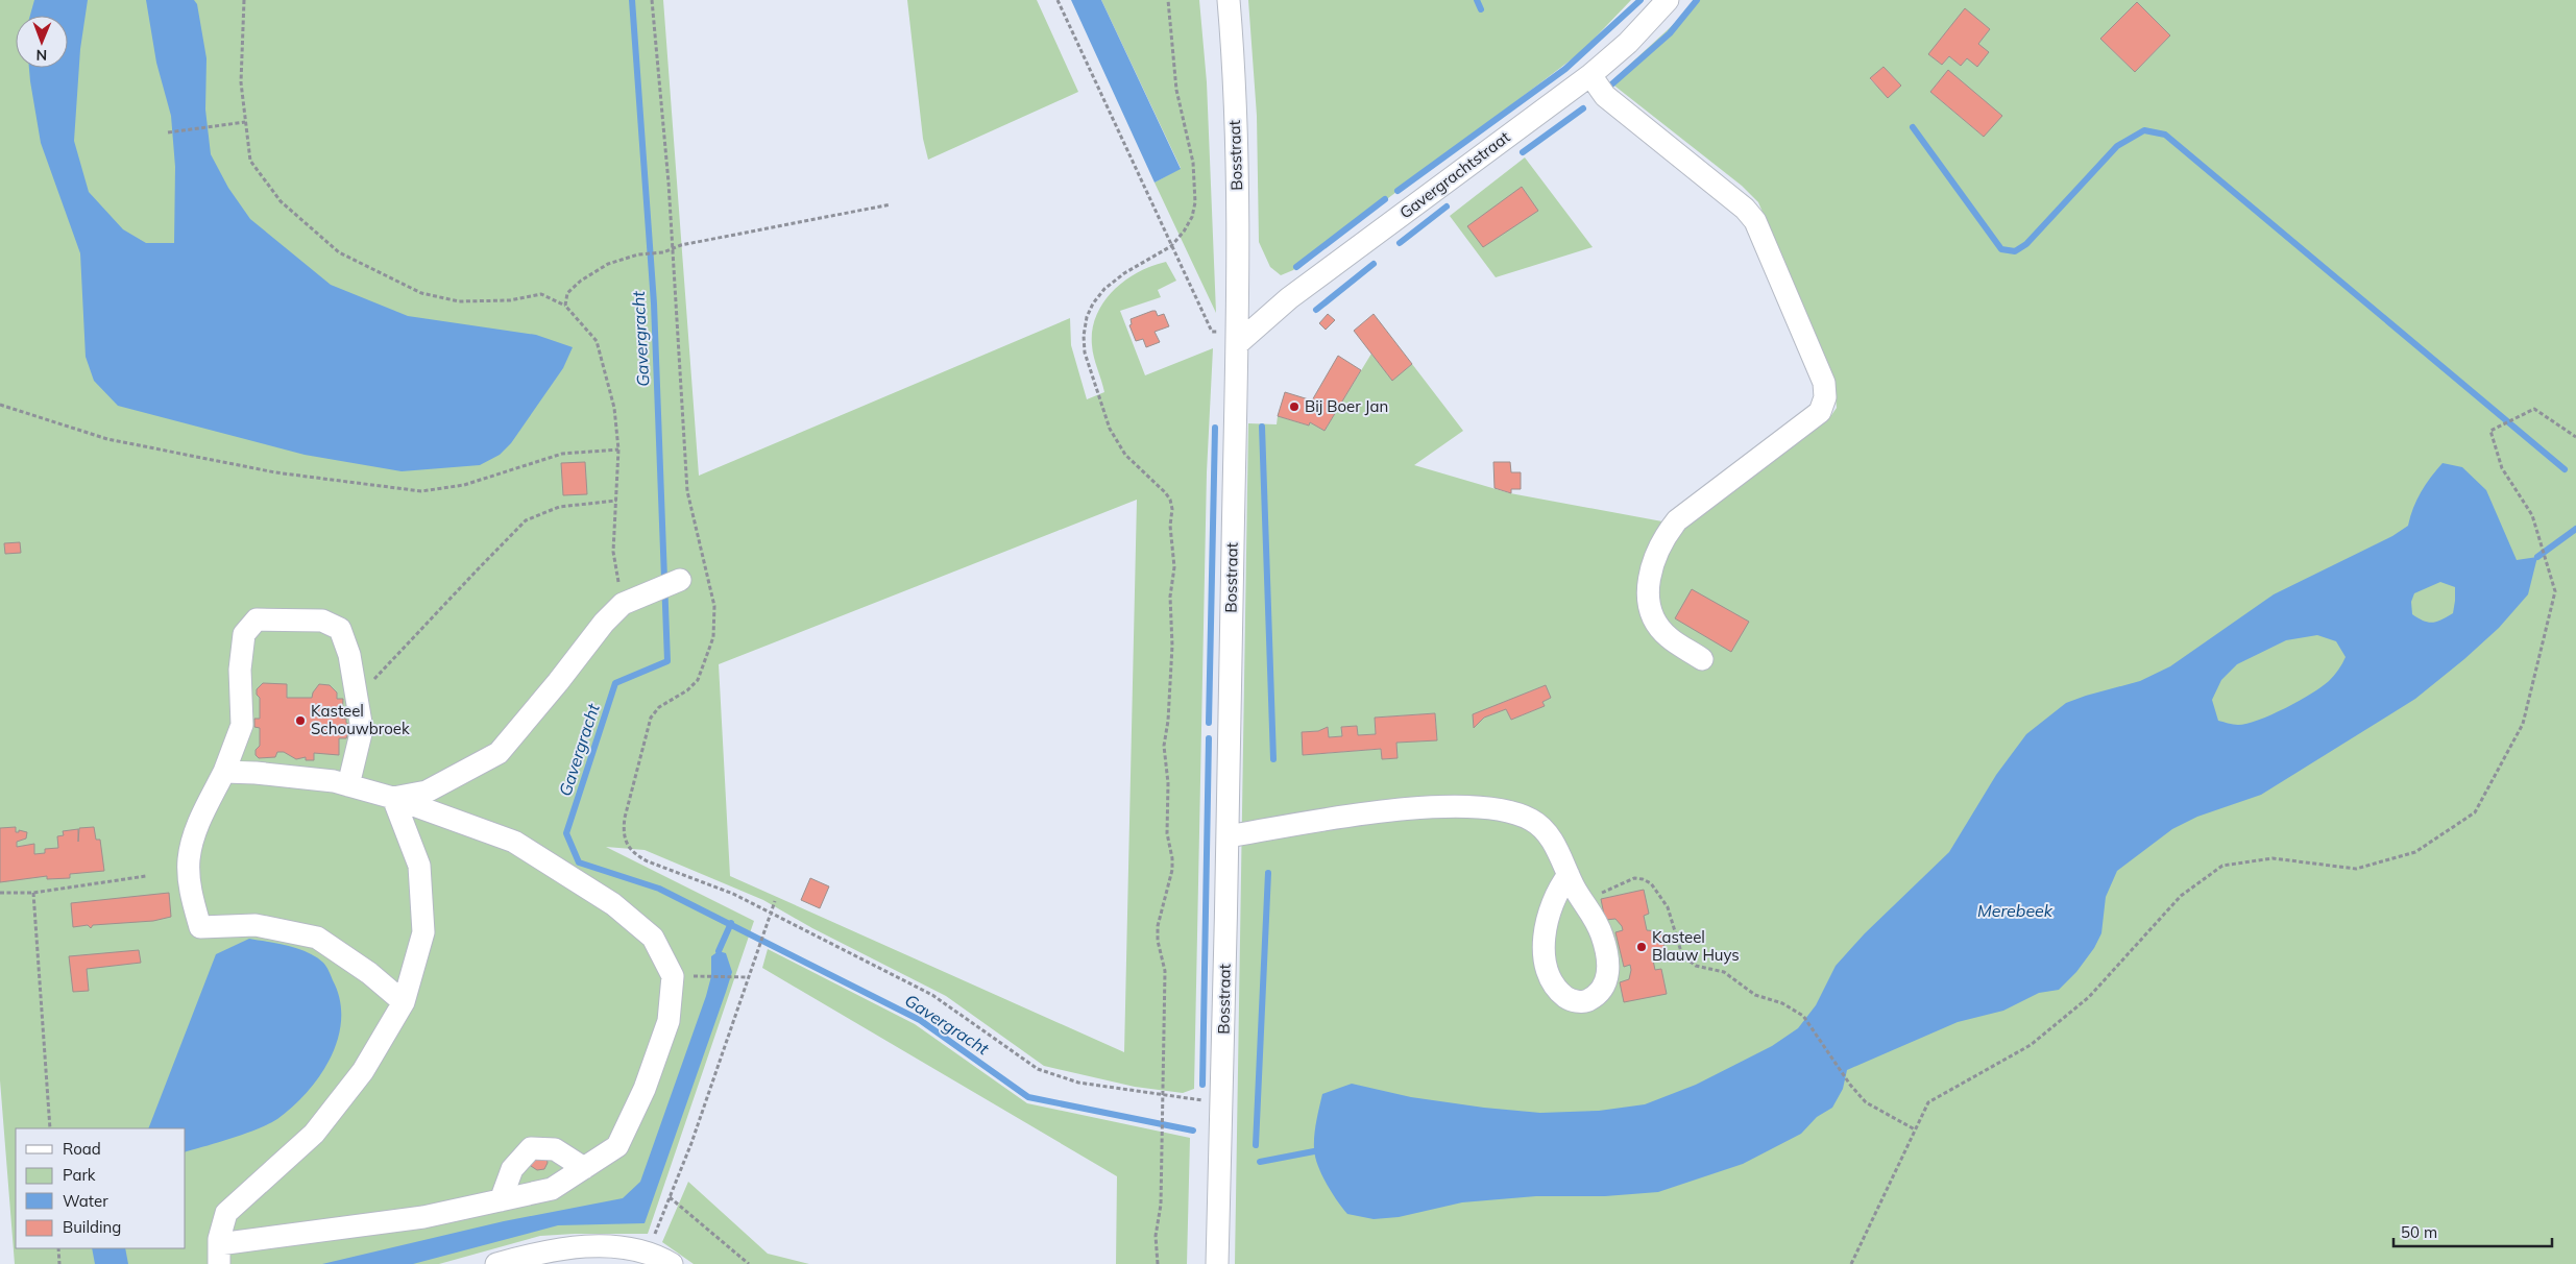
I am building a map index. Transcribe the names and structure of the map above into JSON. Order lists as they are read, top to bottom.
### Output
{
  "streets": {
    "street": ["Bosstraat", "Gavergrachtstraat"]
  },
  "crossings": [
    ["Bosstraat", "Gavergrachtstraat"]
  ],
  "water": ["Gavergracht", "Merebeek"],
  "places": ["Bij Boer Jan", "Kasteel Schouwbroek", "Kasteel Blauw Huys"],
  "legend": [
    "Road",
    "Park",
    "Water",
    "Building"
  ],
  "scale_bar": "50 m",
  "north": "bottom"
}
